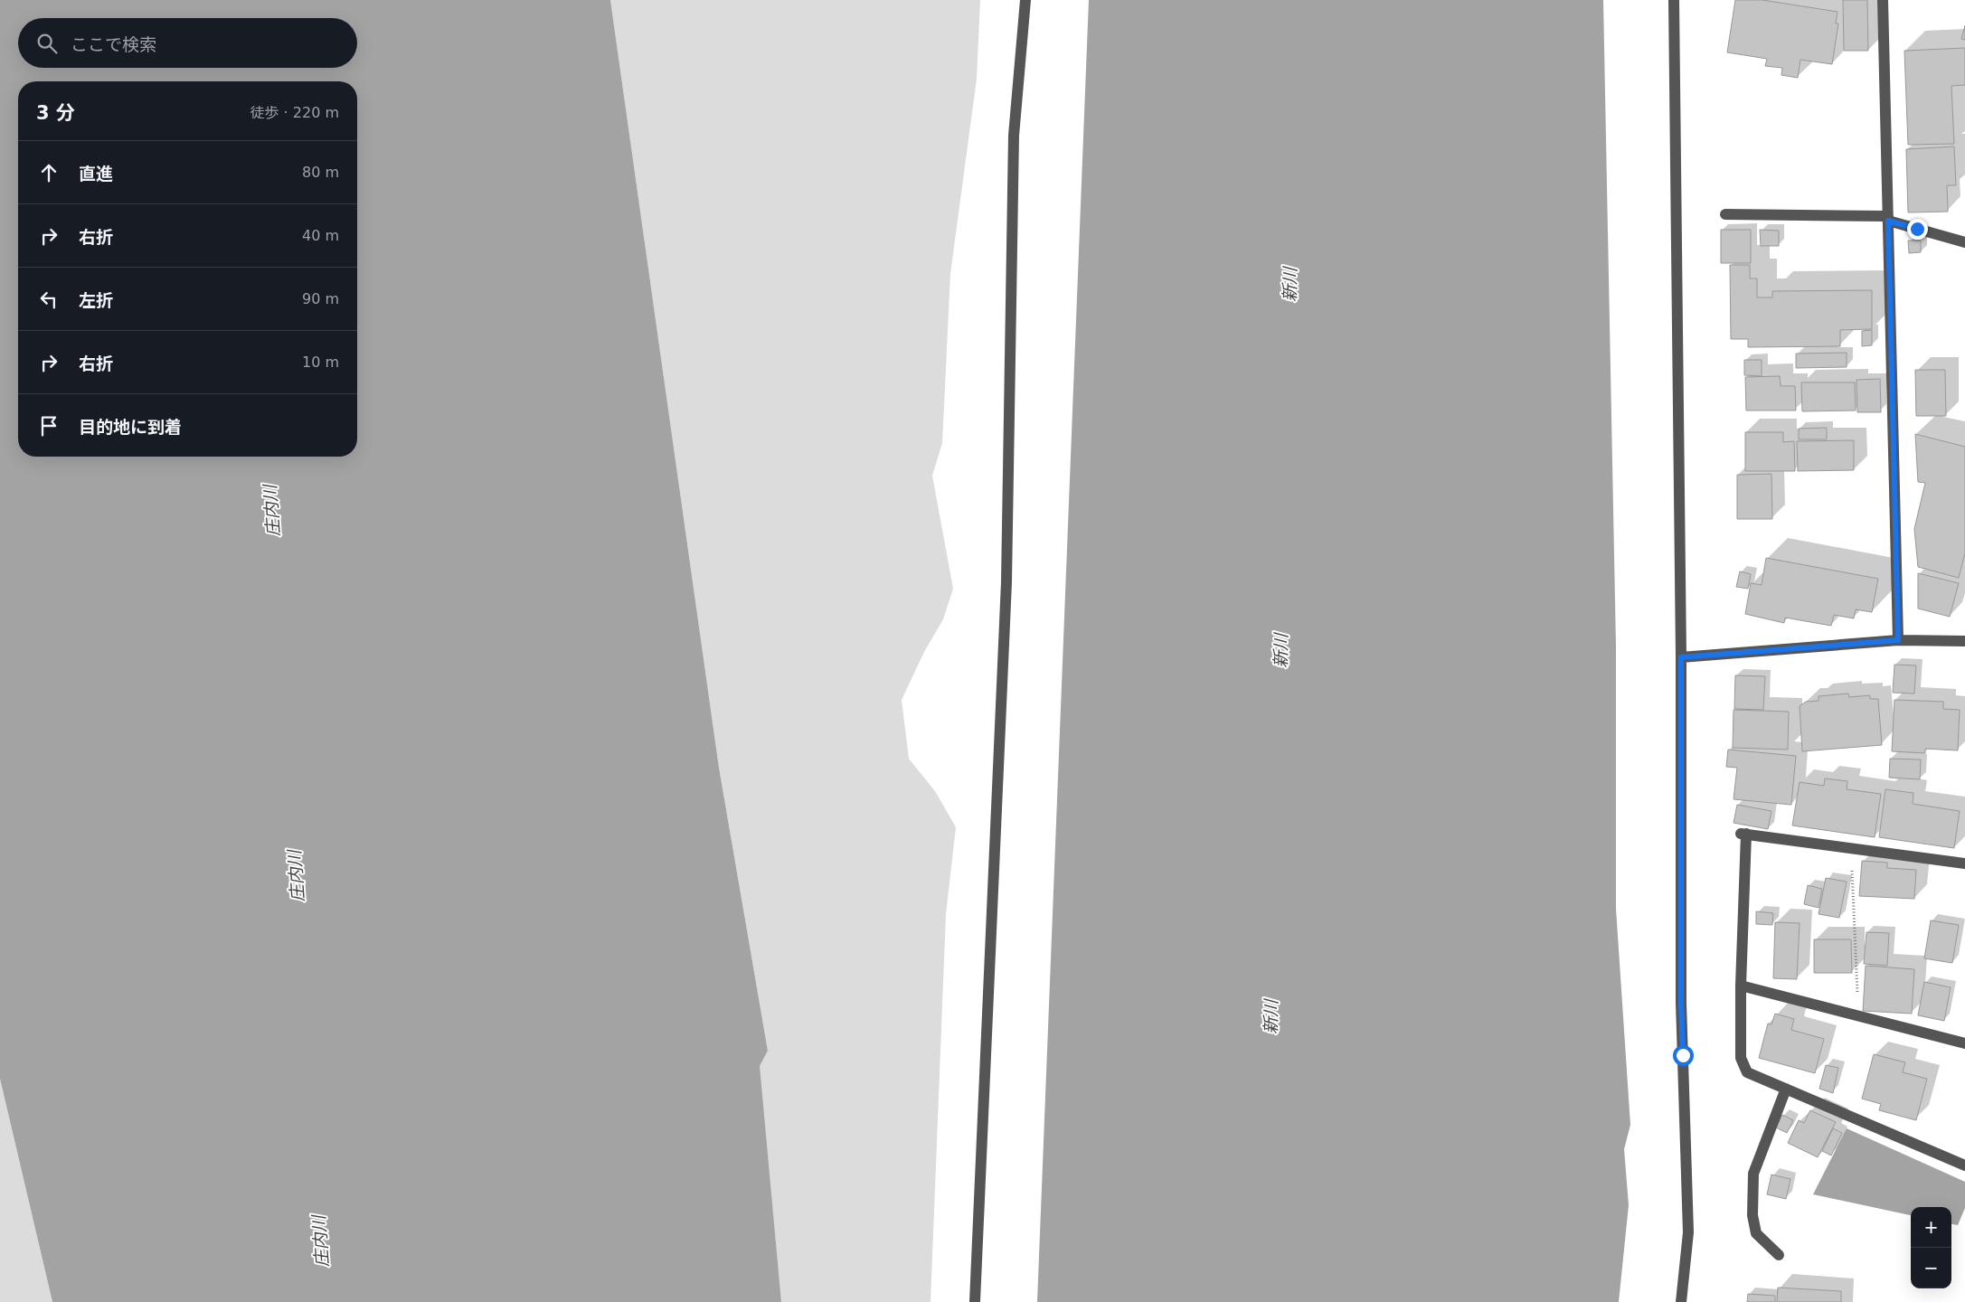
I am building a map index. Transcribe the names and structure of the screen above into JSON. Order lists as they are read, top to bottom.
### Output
{
  "water": ["新川", "庄内川"],
  "page": {
    "search": "ここで検索",
    "heading": ["3 分", "徒歩 · 220 m"],
    "list": [
      ["直進", "80 m"],
      ["右折", "40 m"],
      ["左折", "90 m"],
      ["右折", "10 m"],
      "目的地に到着"
    ],
    "map_buttons": ["+", "−"]
  }
}
